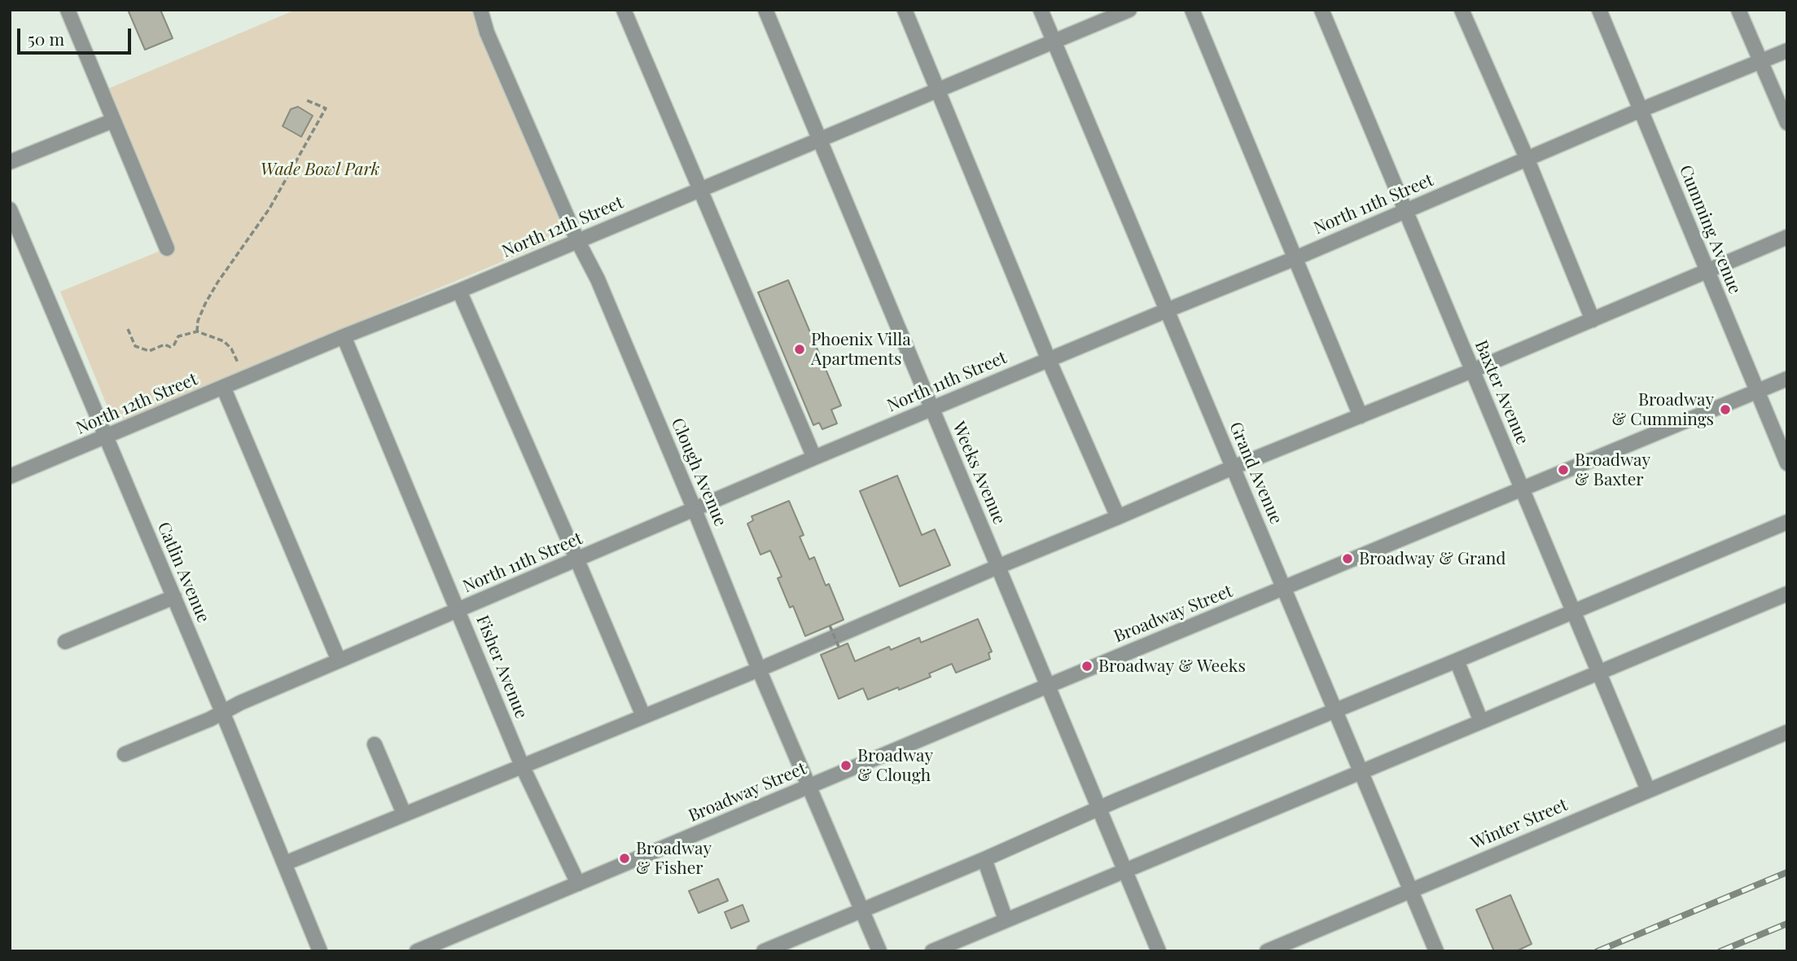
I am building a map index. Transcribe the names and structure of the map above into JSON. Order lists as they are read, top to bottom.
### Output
{
  "streets": {
    "street": [
      "North 11th Street",
      "North 12th Street",
      "Cumming Avenue",
      "Baxter Avenue",
      "Clough Avenue",
      "Weeks Avenue",
      "Grand Avenue",
      "Catlin Avenue",
      "Broadway Street",
      "Fisher Avenue",
      "Winter Street"
    ]
  },
  "crossings": [
    ["North 11th Street", "Cumming Avenue"],
    ["North 11th Street", "Baxter Avenue"],
    ["North 11th Street", "Clough Avenue"],
    ["North 11th Street", "Weeks Avenue"],
    ["North 11th Street", "Grand Avenue"],
    ["North 11th Street", "Catlin Avenue"],
    ["North 11th Street", "Fisher Avenue"],
    ["North 12th Street", "Clough Avenue"],
    ["North 12th Street", "Weeks Avenue"],
    ["North 12th Street", "Grand Avenue"],
    ["North 12th Street", "Catlin Avenue"],
    ["North 12th Street", "Fisher Avenue"],
    ["Cumming Avenue", "Broadway Street"],
    ["Baxter Avenue", "Broadway Street"],
    ["Baxter Avenue", "Winter Street"],
    ["Clough Avenue", "Broadway Street"],
    ["Weeks Avenue", "Broadway Street"],
    ["Grand Avenue", "Broadway Street"],
    ["Grand Avenue", "Winter Street"],
    ["Broadway Street", "Fisher Avenue"]
  ],
  "parks": ["Wade Bowl Park"],
  "places": [
    "Phoenix Villa Apartments",
    "Broadway & Cummings",
    "Broadway & Baxter",
    "Broadway & Grand",
    "Broadway & Weeks",
    "Broadway & Clough",
    "Broadway & Fisher"
  ],
  "scale_bar": "50 m"
}
